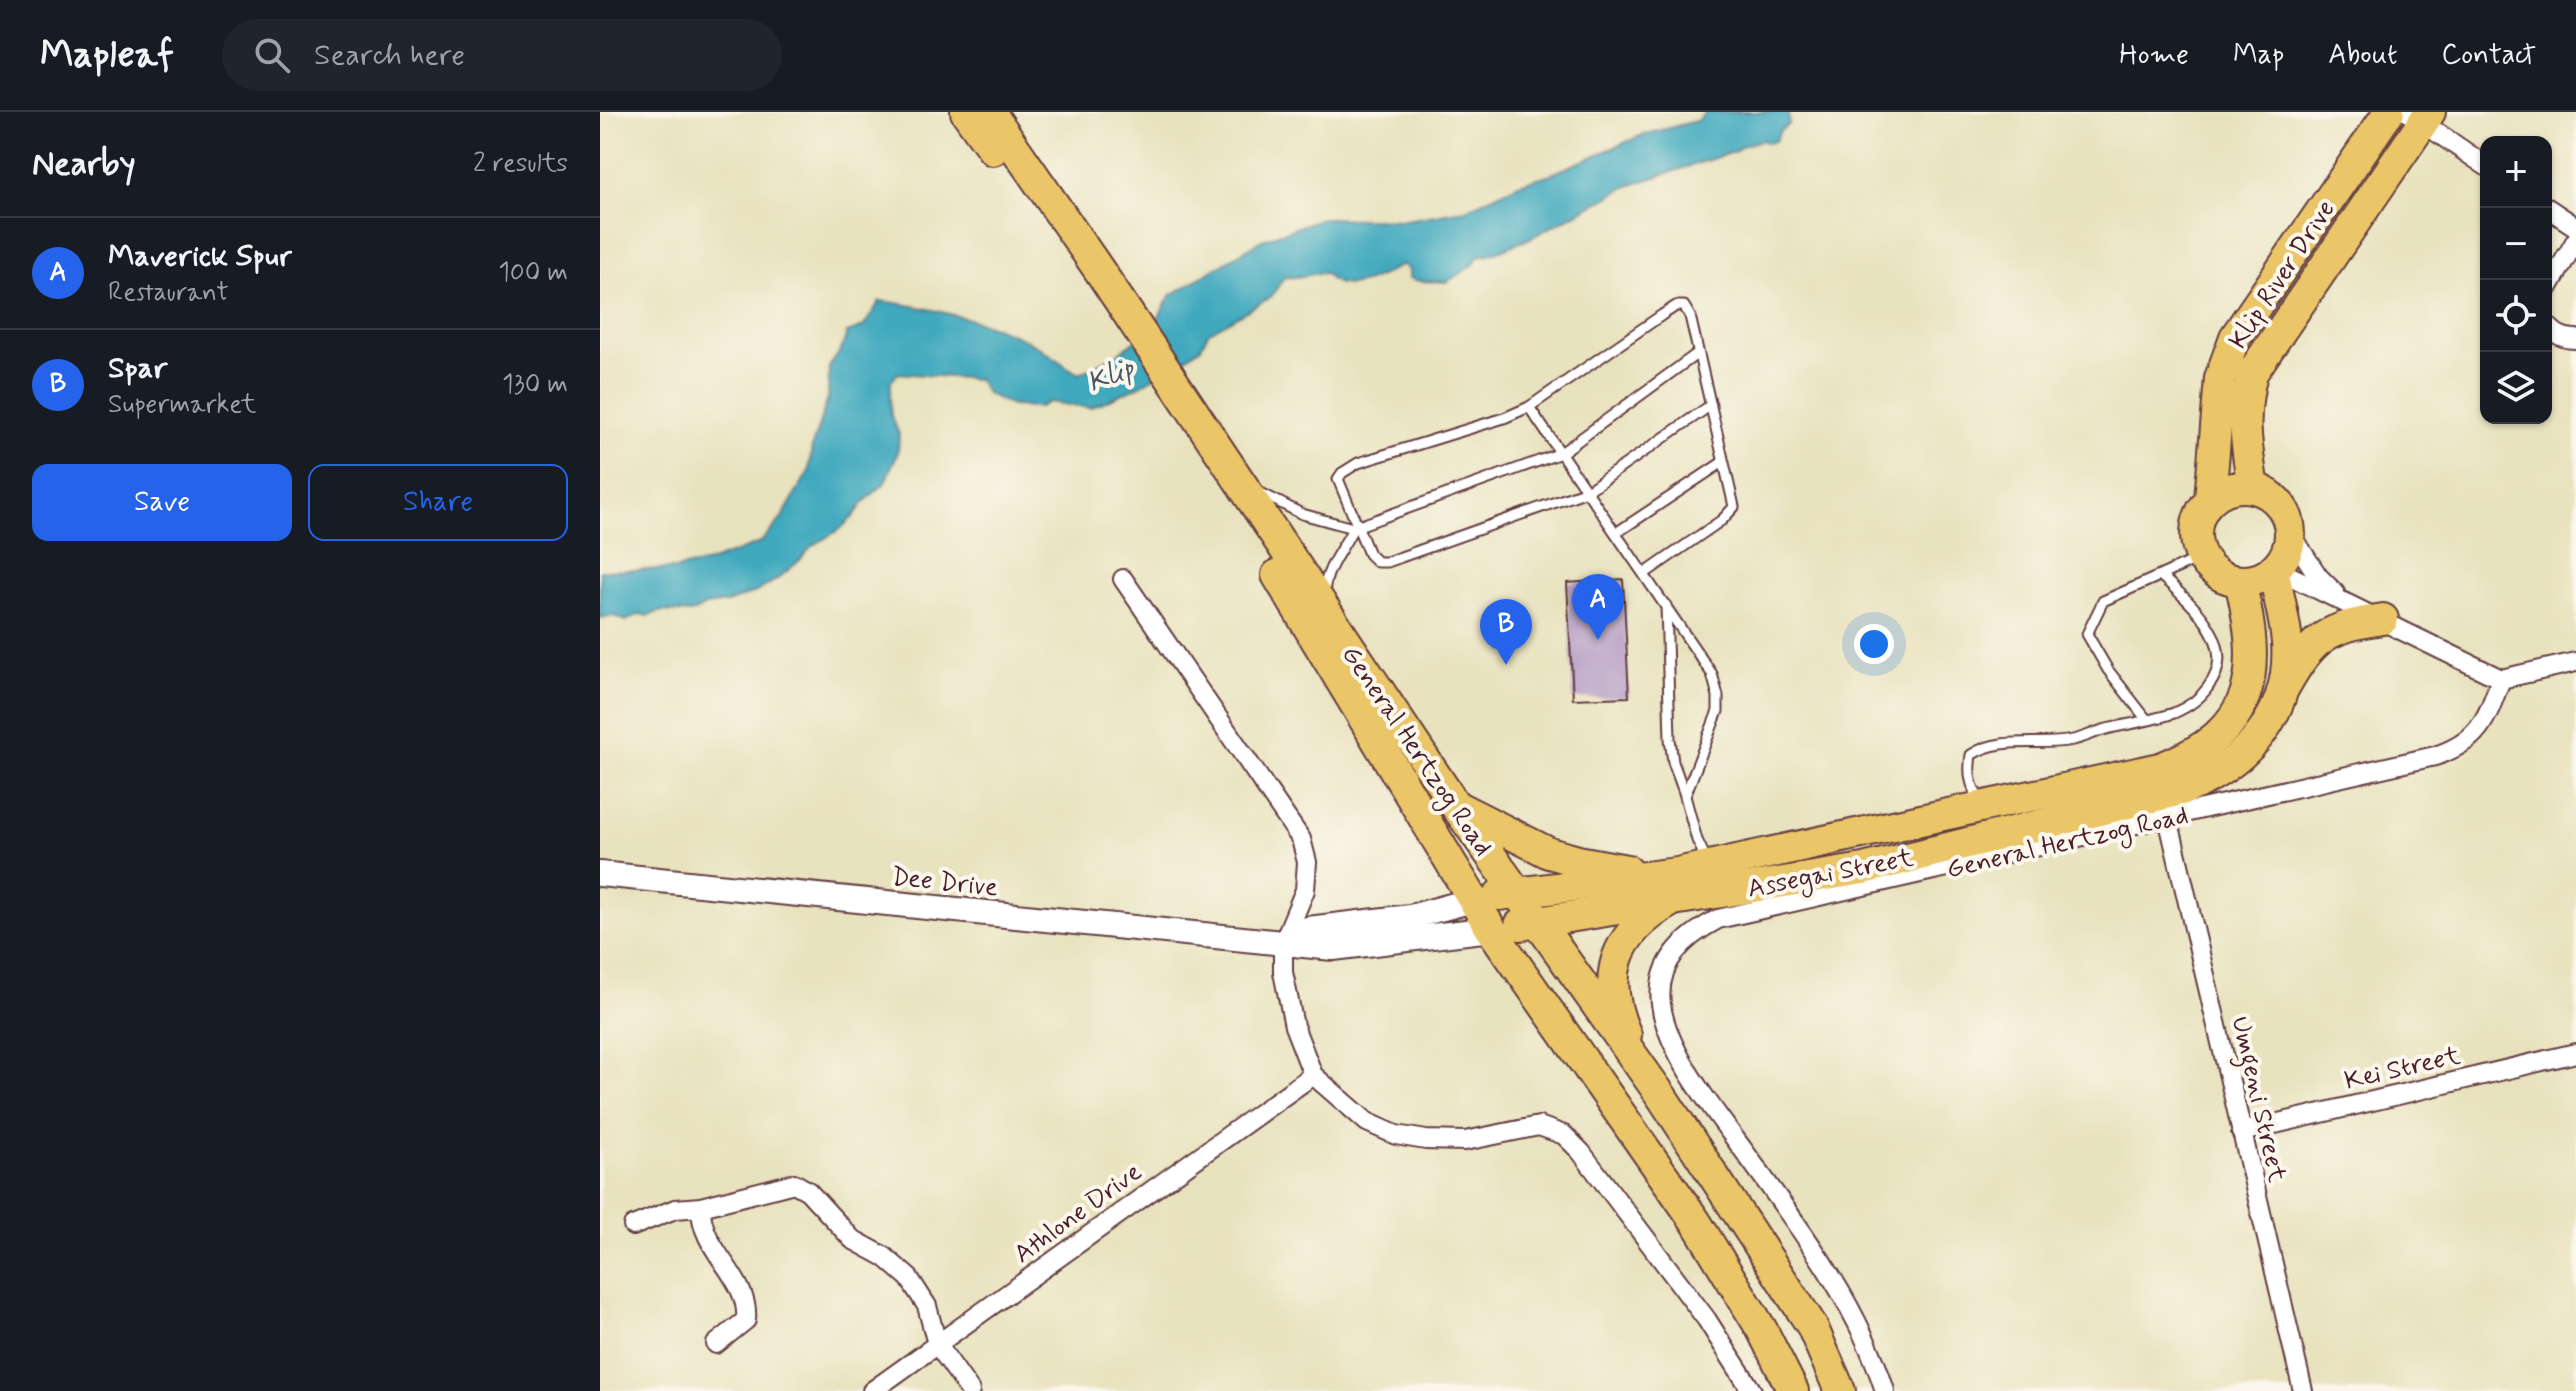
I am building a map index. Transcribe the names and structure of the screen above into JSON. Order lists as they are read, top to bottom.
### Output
{
  "streets": {
    "main road": ["Klip River Drive", "General Hertzog Road", "Assegai Street"],
    "street": [
      "Dee Drive",
      "Kei Street",
      "Umgeni Street",
      "Athlone Drive"
    ]
  },
  "crossings": [
    ["Klip River Drive", "Assegai Street"],
    ["General Hertzog Road", "Assegai Street"],
    ["General Hertzog Road", "Dee Drive"],
    ["General Hertzog Road", "Umgeni Street"],
    ["Assegai Street", "Dee Drive"],
    ["Kei Street", "Umgeni Street"]
  ],
  "water": ["Klip"],
  "page": {
    "header": "Mapleaf",
    "search": "Search here",
    "nav": [
      "Home",
      "Map",
      "About",
      "Contact"
    ],
    "heading": ["Nearby", "2 results"],
    "map_buttons": ["+", "−"],
    "list": [
      {
        "mark": "A",
        "name": "Maverick Spur",
        "note": "Restaurant",
        "value": "100 m"
      },
      {
        "mark": "B",
        "name": "Spar",
        "note": "Supermarket",
        "value": "130 m"
      }
    ],
    "buttons": ["Save", "Share"],
    "pins": ["A", "B"]
  }
}
